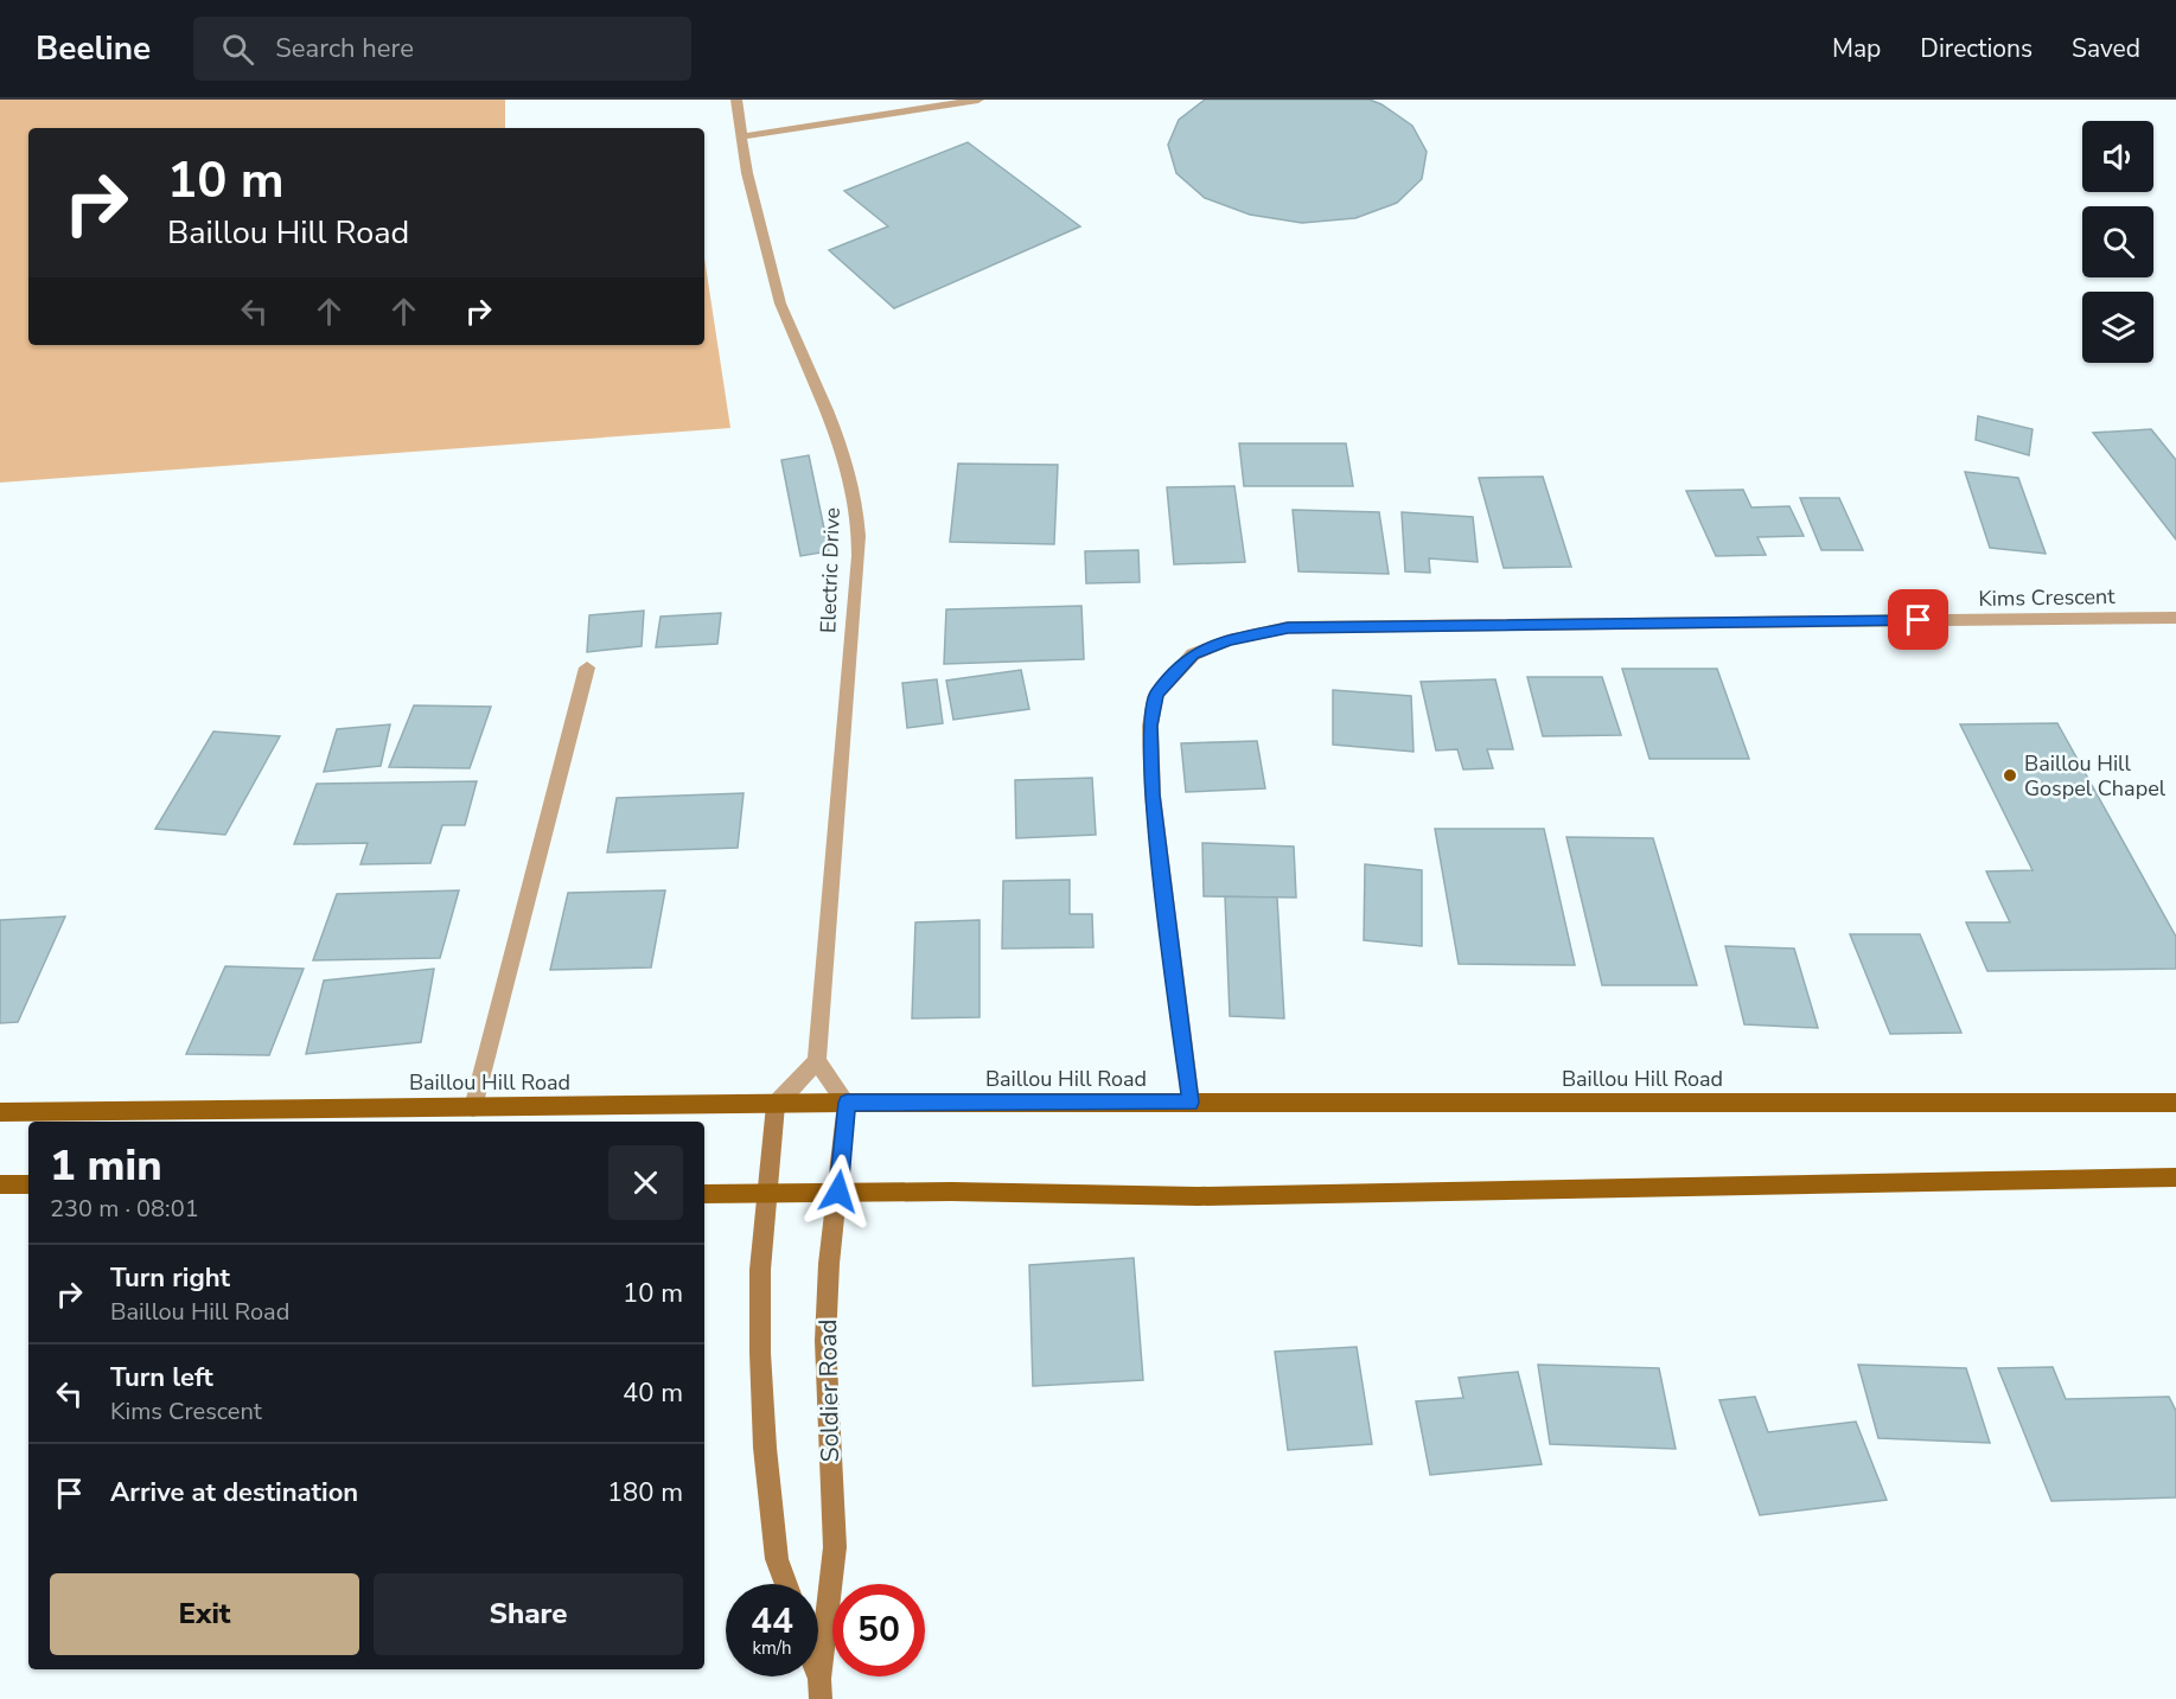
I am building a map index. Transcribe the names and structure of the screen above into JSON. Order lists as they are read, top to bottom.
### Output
{
  "streets": {
    "main road": ["Baillou Hill Road", "Soldier Road"],
    "street": ["Electric Drive", "Kims Crescent"]
  },
  "crossings": [
    ["Kims Crescent", "Baillou Hill Road"],
    ["Baillou Hill Road", "Soldier Road"]
  ],
  "places": ["Baillou Hill Gospel Chapel"],
  "page": {
    "header": "Beeline",
    "search": "Search here",
    "nav": ["Map", "Directions", "Saved"],
    "turn": ["10 m", "Baillou Hill Road"],
    "heading": ["1 min", "230 m · 08:01"],
    "list": [
      {
        "name": "Turn right",
        "note": "Baillou Hill Road",
        "value": "10 m"
      },
      {
        "name": "Turn left",
        "note": "Kims Crescent",
        "value": "40 m"
      },
      {
        "name": "Arrive at destination",
        "value": "180 m"
      }
    ],
    "buttons": ["Exit", "Share"],
    "speed": "44 km/h",
    "limit": "50"
  }
}
